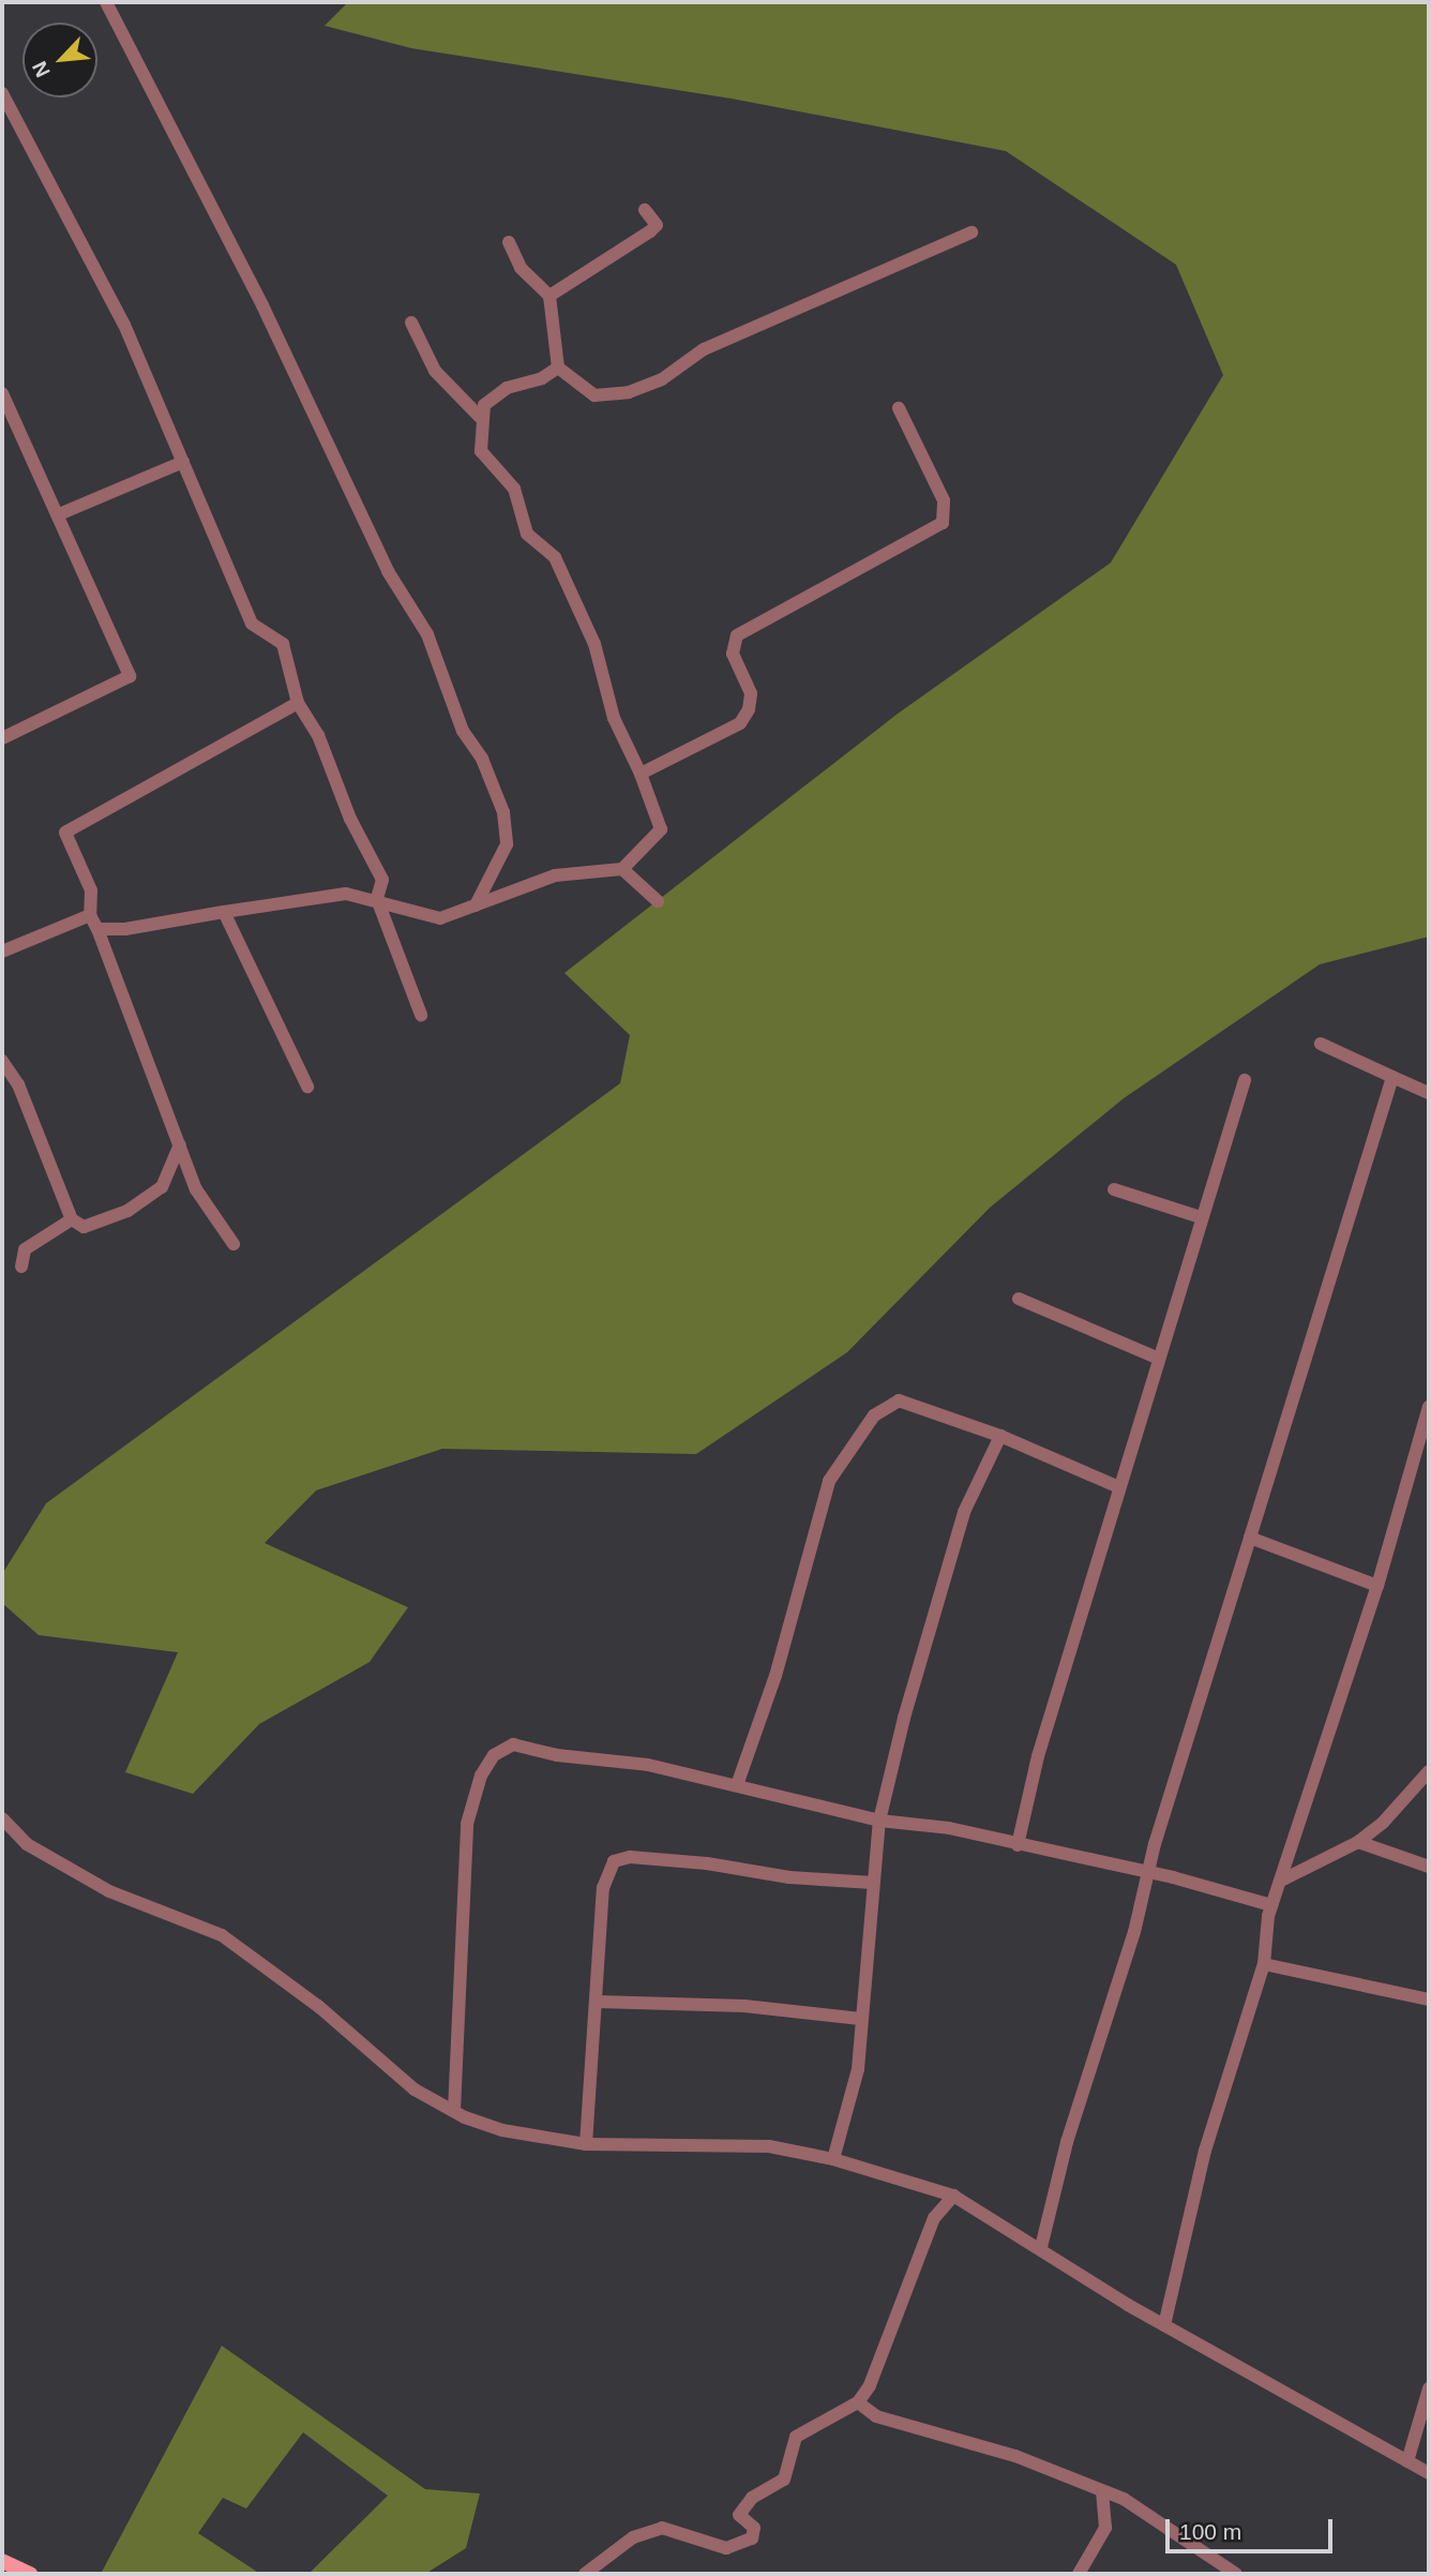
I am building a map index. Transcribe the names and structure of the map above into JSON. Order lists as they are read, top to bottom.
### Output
{
  "scale_bar": "100 m",
  "north": "bottom left"
}
